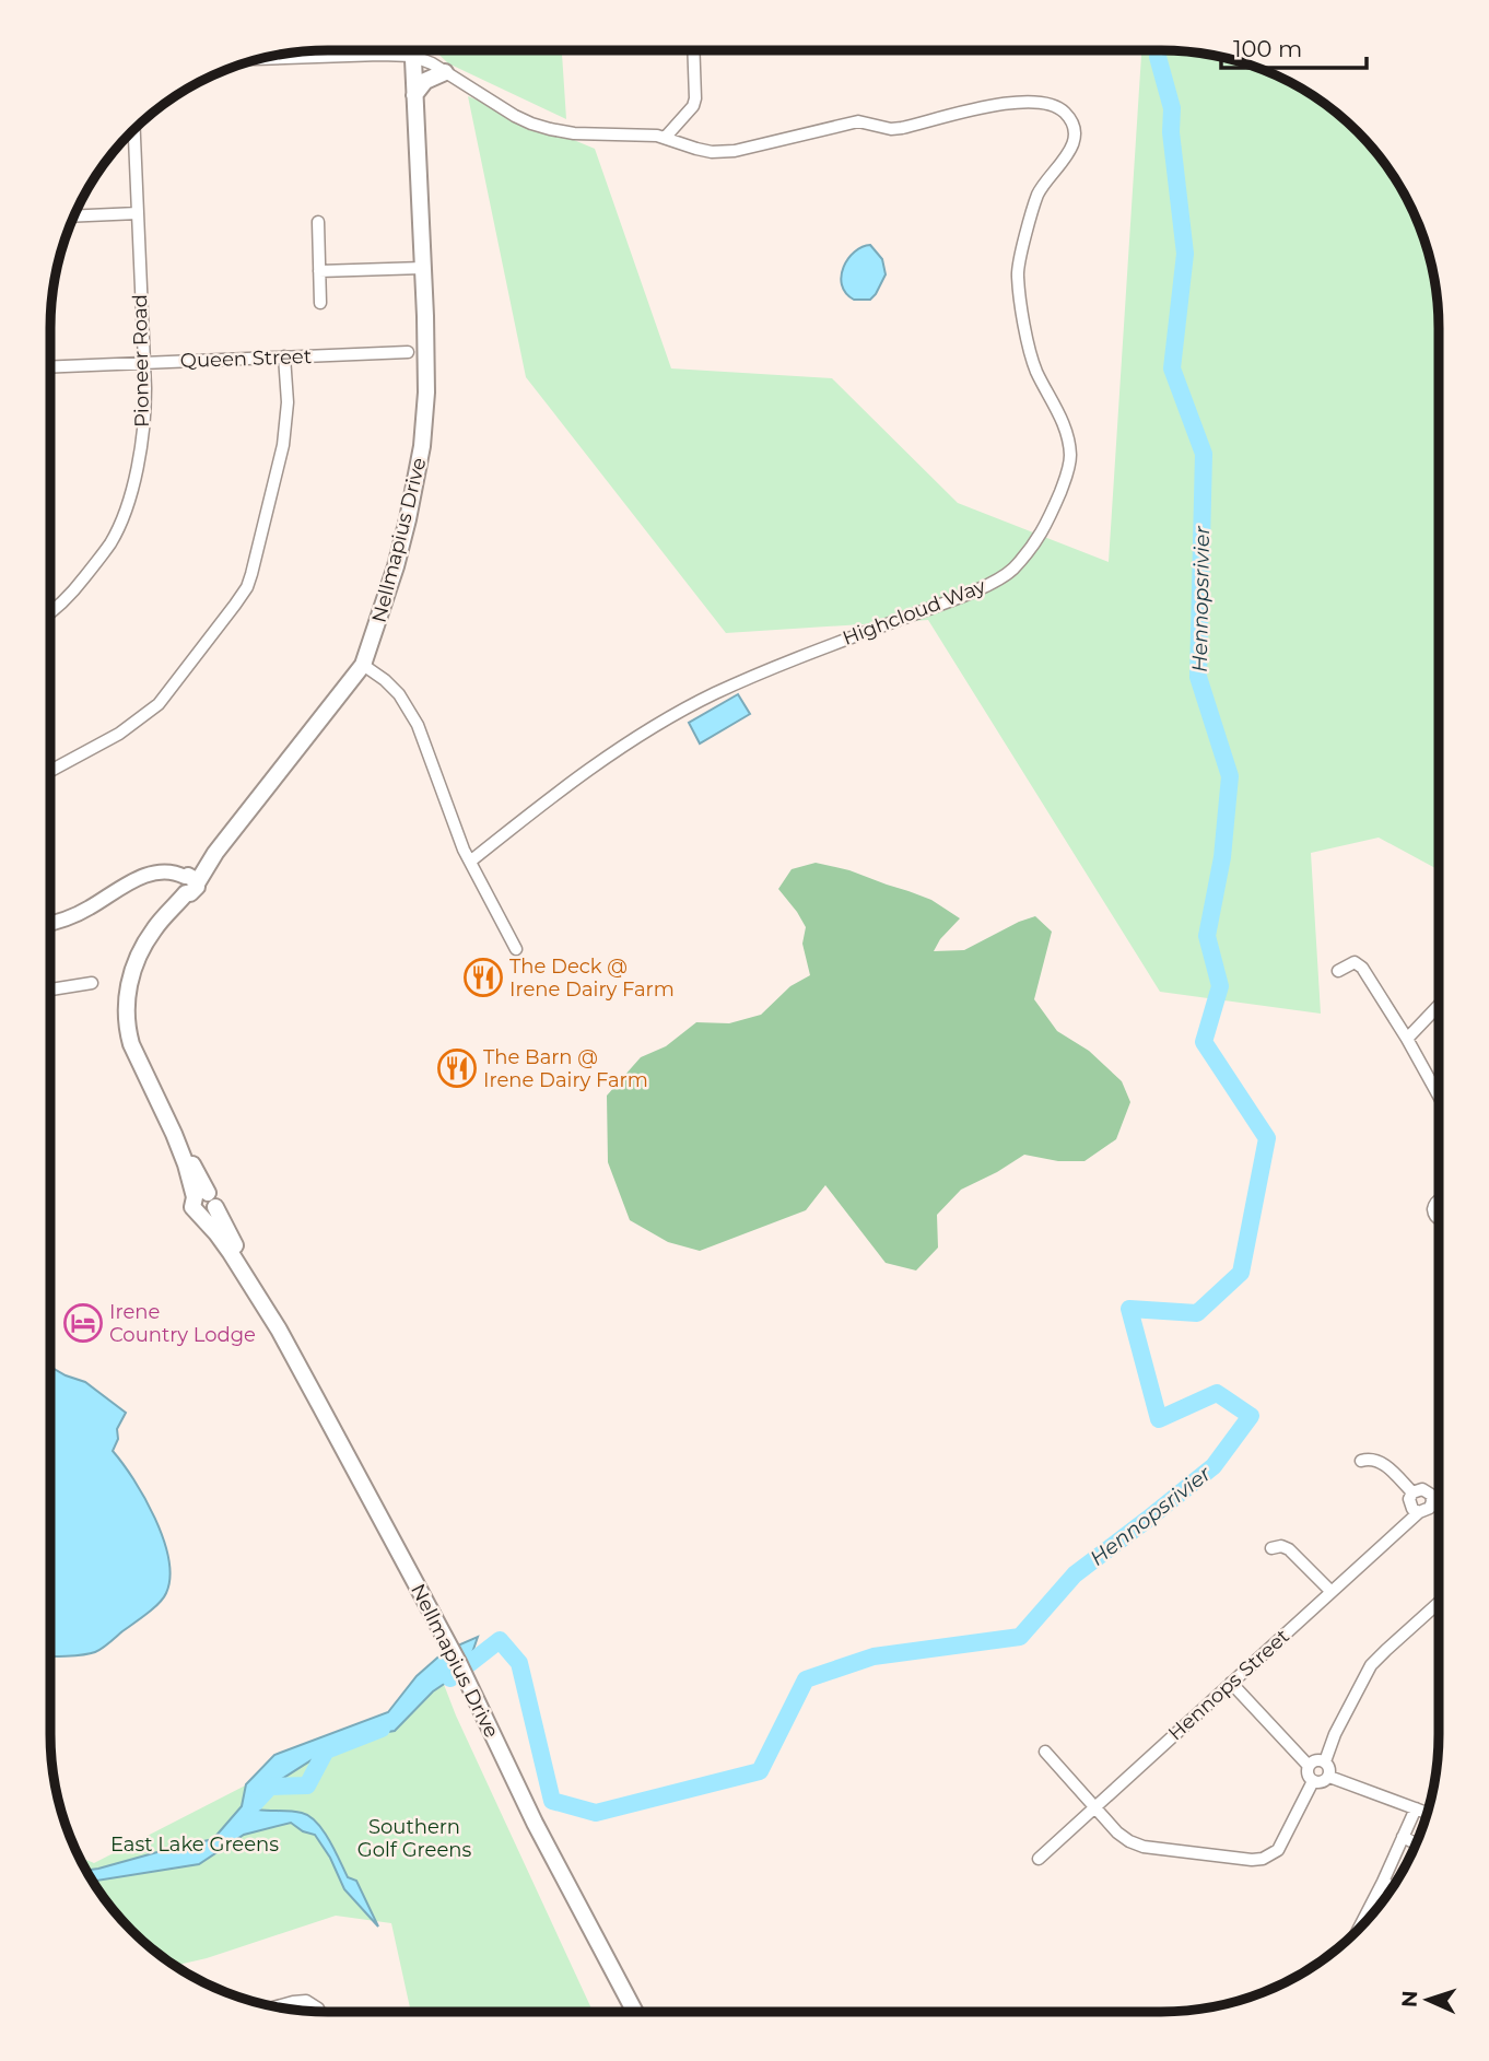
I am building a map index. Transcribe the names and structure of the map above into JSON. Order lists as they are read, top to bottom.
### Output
{
  "streets": {
    "main road": ["Nellmapius Drive"],
    "street": [
      "Queen Street",
      "Pioneer Road",
      "Highcloud Way",
      "Hennops Street"
    ]
  },
  "crossings": [
    ["Queen Street", "Pioneer Road"],
    ["Nellmapius Drive", "Highcloud Way"]
  ],
  "water": ["Hennopsrivier"],
  "parks": ["Southern Golf Greens", "East Lake Greens"],
  "places": {
    "restaurant": ["The Deck @ Irene Dairy Farm", "The Barn @ Irene Dairy Farm"],
    "hotel": ["Irene Country Lodge"]
  },
  "scale_bar": "100 m",
  "north": "left"
}
